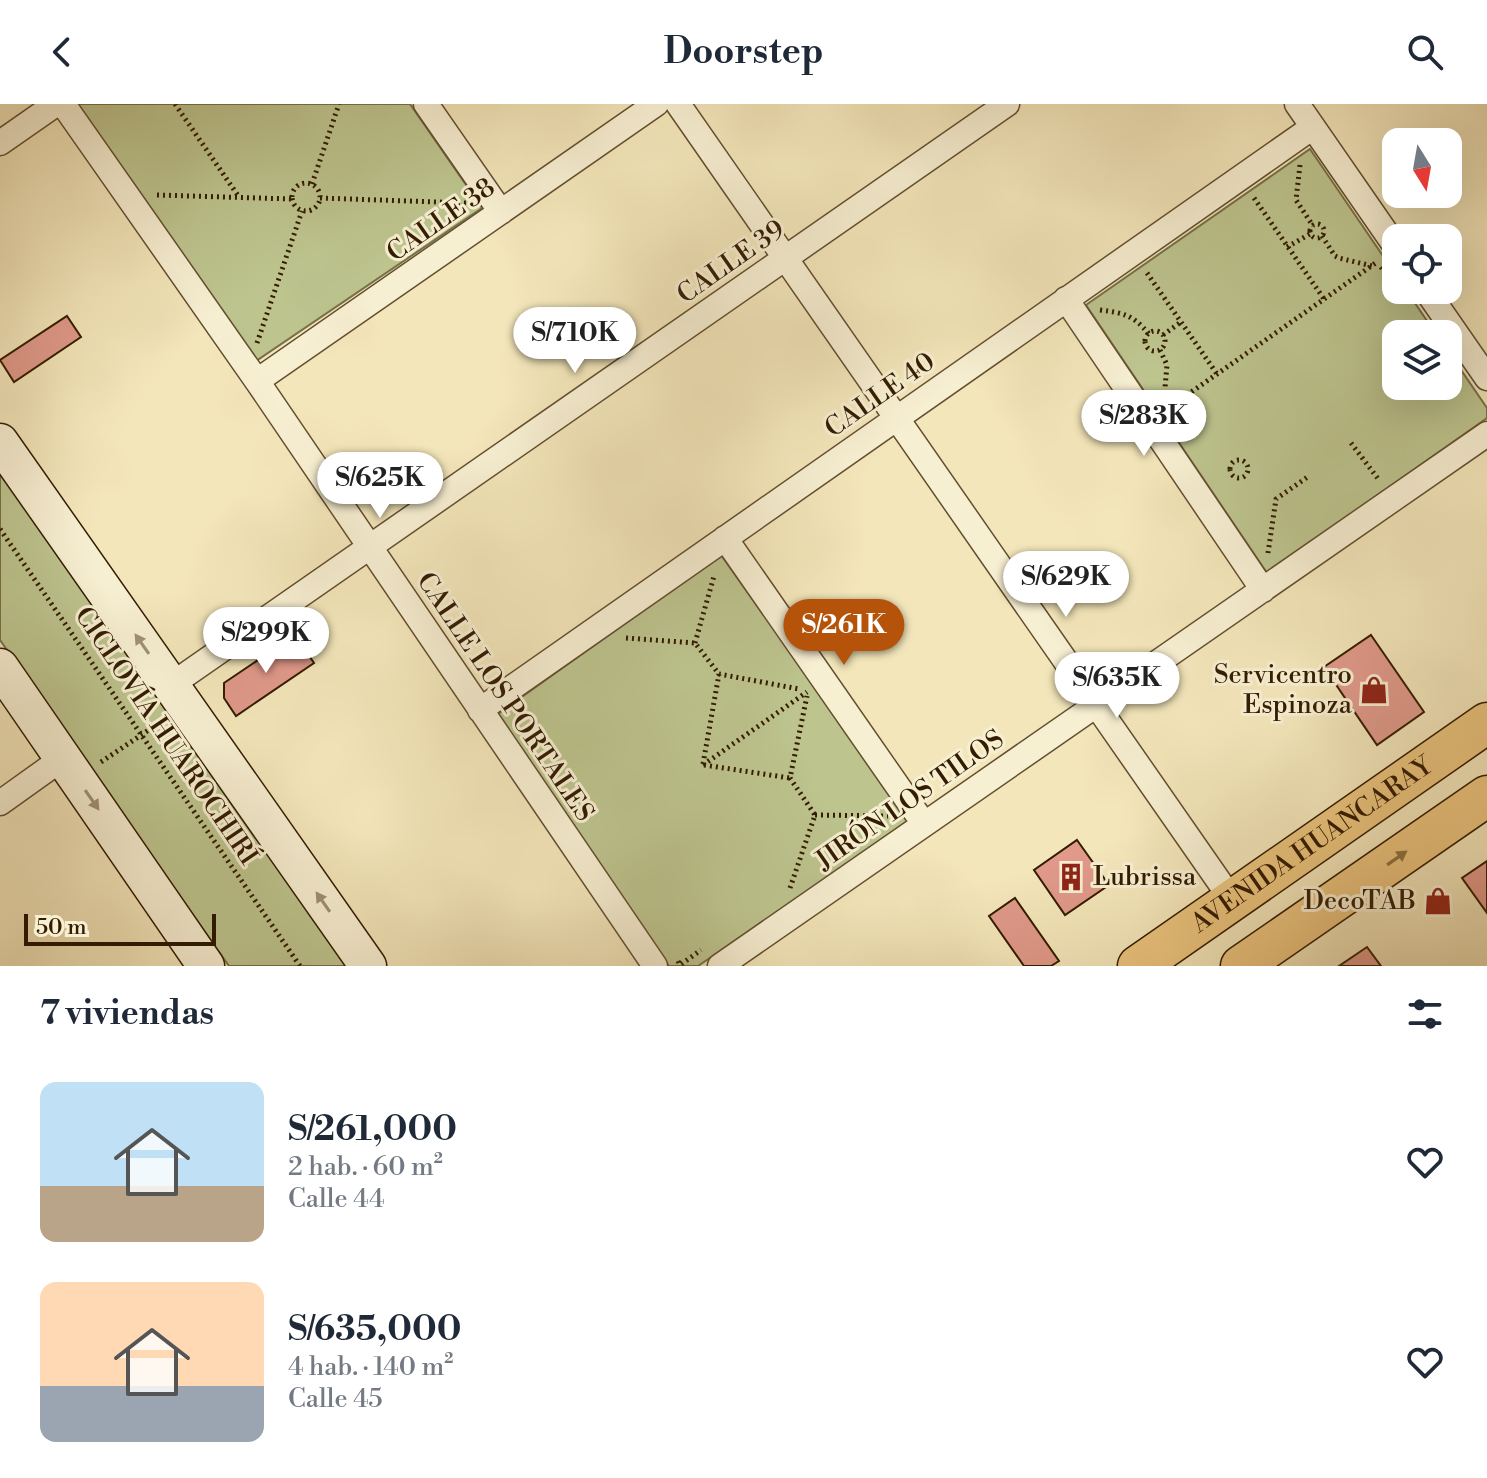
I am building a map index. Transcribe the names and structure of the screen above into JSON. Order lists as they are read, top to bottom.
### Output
{
  "streets": {
    "main road": ["AVENIDA HUANCARAY"],
    "street": [
      "CALLE 38",
      "CALLE 39",
      "CALLE 40",
      "CALLE LOS PORTALES",
      "JIRÓN LOS TILOS"
    ],
    "path": ["CICLOVÍA HUAROCHIRÍ"]
  },
  "crossings": [
    ["CALLE 38", "CALLE LOS PORTALES"],
    ["CALLE 39", "CALLE LOS PORTALES"],
    ["CALLE 40", "CALLE LOS PORTALES"]
  ],
  "places": {
    "shop": ["Servicentro Espinoza", "DecoTAB"],
    "building": ["Lubrissa"]
  },
  "scale_bar": "50 m",
  "north": "bottom",
  "page": {
    "header": "Doorstep",
    "price": [
      "S/710K",
      "S/283K",
      "S/625K",
      "S/629K",
      "S/261K",
      "S/299K",
      "S/635K"
    ],
    "scale": "50 m",
    "heading": "7 viviendas",
    "list": [
      {
        "name": "S/261,000",
        "note": "2 hab. · 60 m² · Calle 44"
      },
      {
        "name": "S/635,000",
        "note": "4 hab. · 140 m² · Calle 45"
      }
    ]
  }
}
